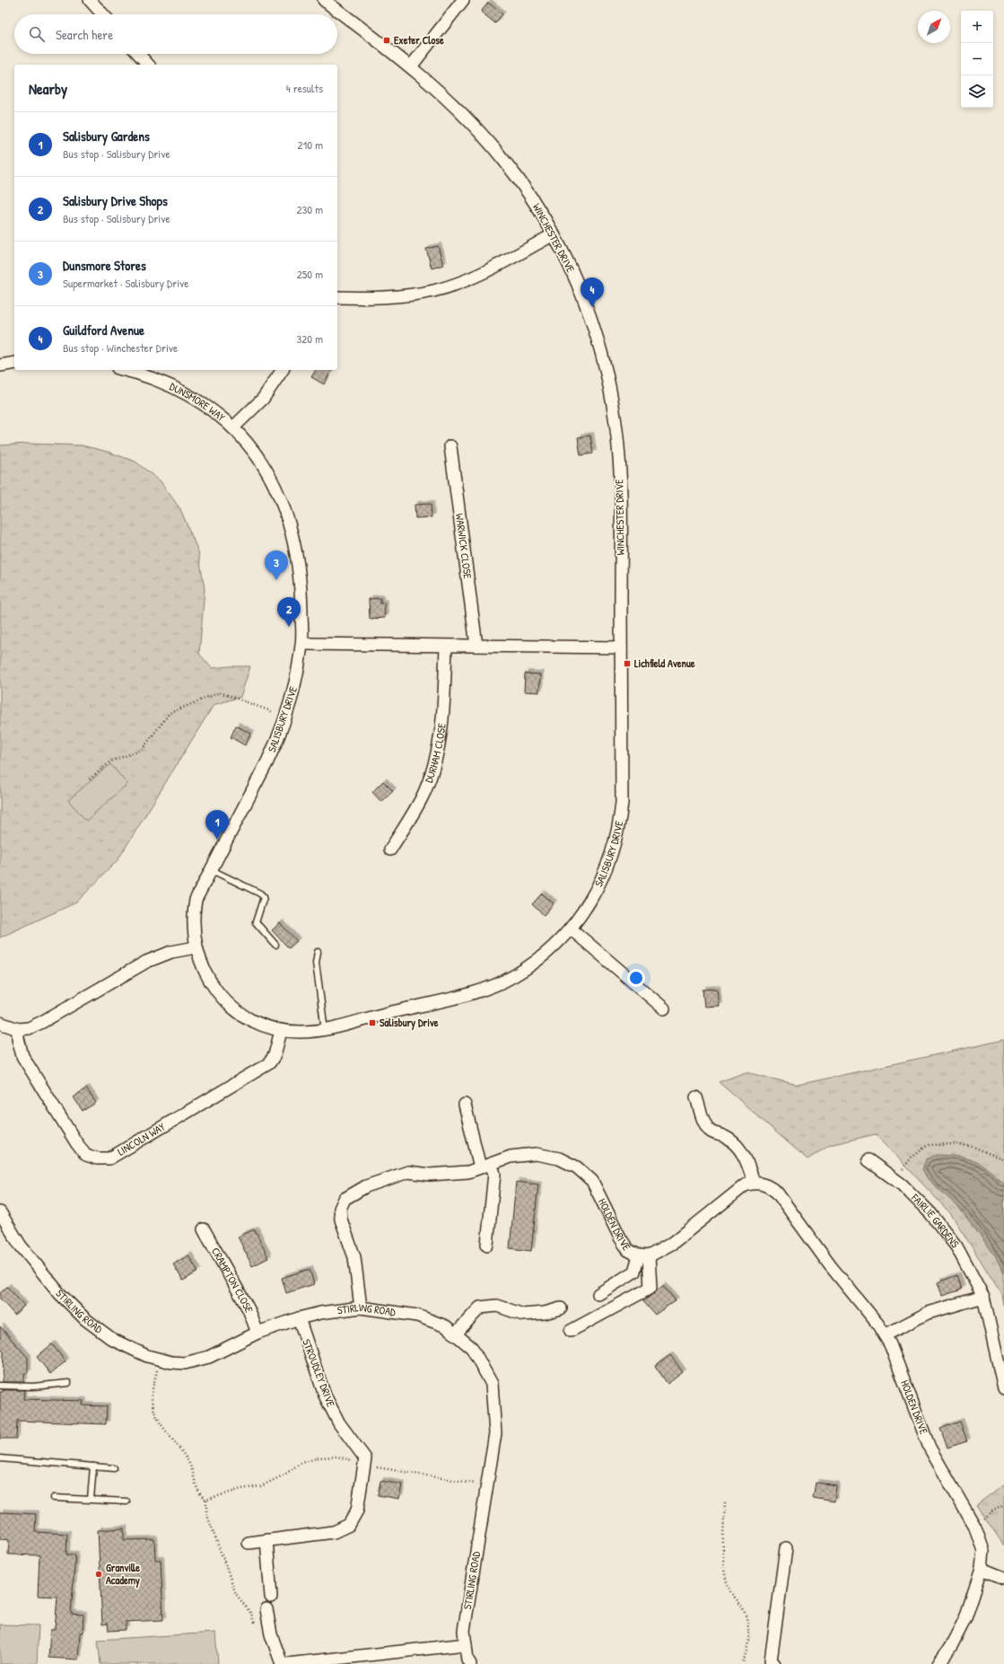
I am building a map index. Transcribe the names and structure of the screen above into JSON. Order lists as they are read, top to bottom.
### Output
{
  "streets": {
    "street": [
      "WINCHESTER DRIVE",
      "DUNSMORE WAY",
      "WARWICK CLOSE",
      "SALISBURY DRIVE",
      "DURHAM CLOSE",
      "LINCOLN WAY",
      "FAIRLIE GARDENS",
      "HOLDEN DRIVE",
      "CRAMPTON CLOSE",
      "STIRLING ROAD",
      "STROUDLEY DRIVE"
    ]
  },
  "crossings": [
    ["WINCHESTER DRIVE", "SALISBURY DRIVE"],
    ["SALISBURY DRIVE", "LINCOLN WAY"],
    ["HOLDEN DRIVE", "STIRLING ROAD"],
    ["CRAMPTON CLOSE", "STIRLING ROAD"],
    ["STIRLING ROAD", "STROUDLEY DRIVE"]
  ],
  "places": {
    "transit": ["Exeter Close", "Lichfield Avenue", "Salisbury Drive"],
    "other": ["Granville Academy"]
  },
  "north": "top right",
  "page": {
    "map_buttons": ["+", "−"],
    "search": "Search here",
    "heading": ["Nearby", "4 results"],
    "list": [
      {
        "mark": "1",
        "name": "Salisbury Gardens",
        "note": "Bus stop · Salisbury Drive",
        "value": "210 m"
      },
      {
        "mark": "2",
        "name": "Salisbury Drive Shops",
        "note": "Bus stop · Salisbury Drive",
        "value": "230 m"
      },
      {
        "mark": "3",
        "name": "Dunsmore Stores",
        "note": "Supermarket · Salisbury Drive",
        "value": "250 m"
      },
      {
        "mark": "4",
        "name": "Guildford Avenue",
        "note": "Bus stop · Winchester Drive",
        "value": "320 m"
      }
    ],
    "pins": [
      "4",
      "3",
      "2",
      "1"
    ]
  }
}
